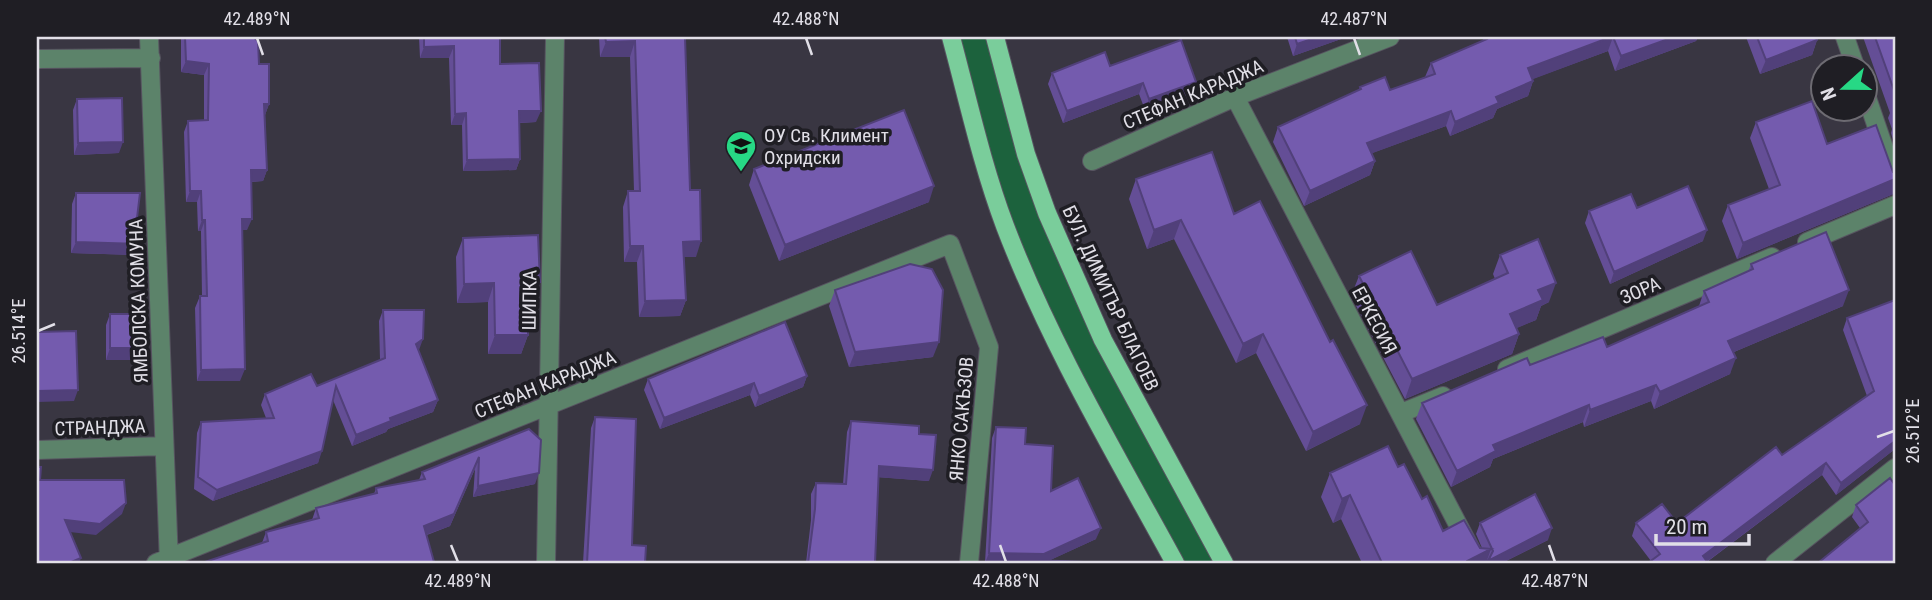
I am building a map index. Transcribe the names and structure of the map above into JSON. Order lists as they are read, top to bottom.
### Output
{
  "streets": {
    "main road": ["БУЛ. ДИМИТЪР БЛАГОЕВ"],
    "street": [
      "СТЕФАН КАРАДЖА",
      "ЗОРА",
      "ШИПКА",
      "ЯМБОЛСКА КОМУНА",
      "ЕРКЕСИЯ",
      "ЯНКО САКЪЗОВ",
      "СТРАНДЖА"
    ]
  },
  "crossings": [
    ["СТЕФАН КАРАДЖА", "ШИПКА"],
    ["СТЕФАН КАРАДЖА", "ЯМБОЛСКА КОМУНА"],
    ["СТЕФАН КАРАДЖА", "ЕРКЕСИЯ"],
    ["СТЕФАН КАРАДЖА", "ЯНКО САКЪЗОВ"],
    ["ЯМБОЛСКА КОМУНА", "СТРАНДЖА"]
  ],
  "places": {
    "school or university": ["ОУ Св. Климент Охридски"]
  },
  "scale_bar": "20 m",
  "north": "left",
  "coordinates": [
    "42.489°N",
    "42.488°N",
    "42.487°N",
    "26.514°E",
    "26.512°E"
  ]
}
